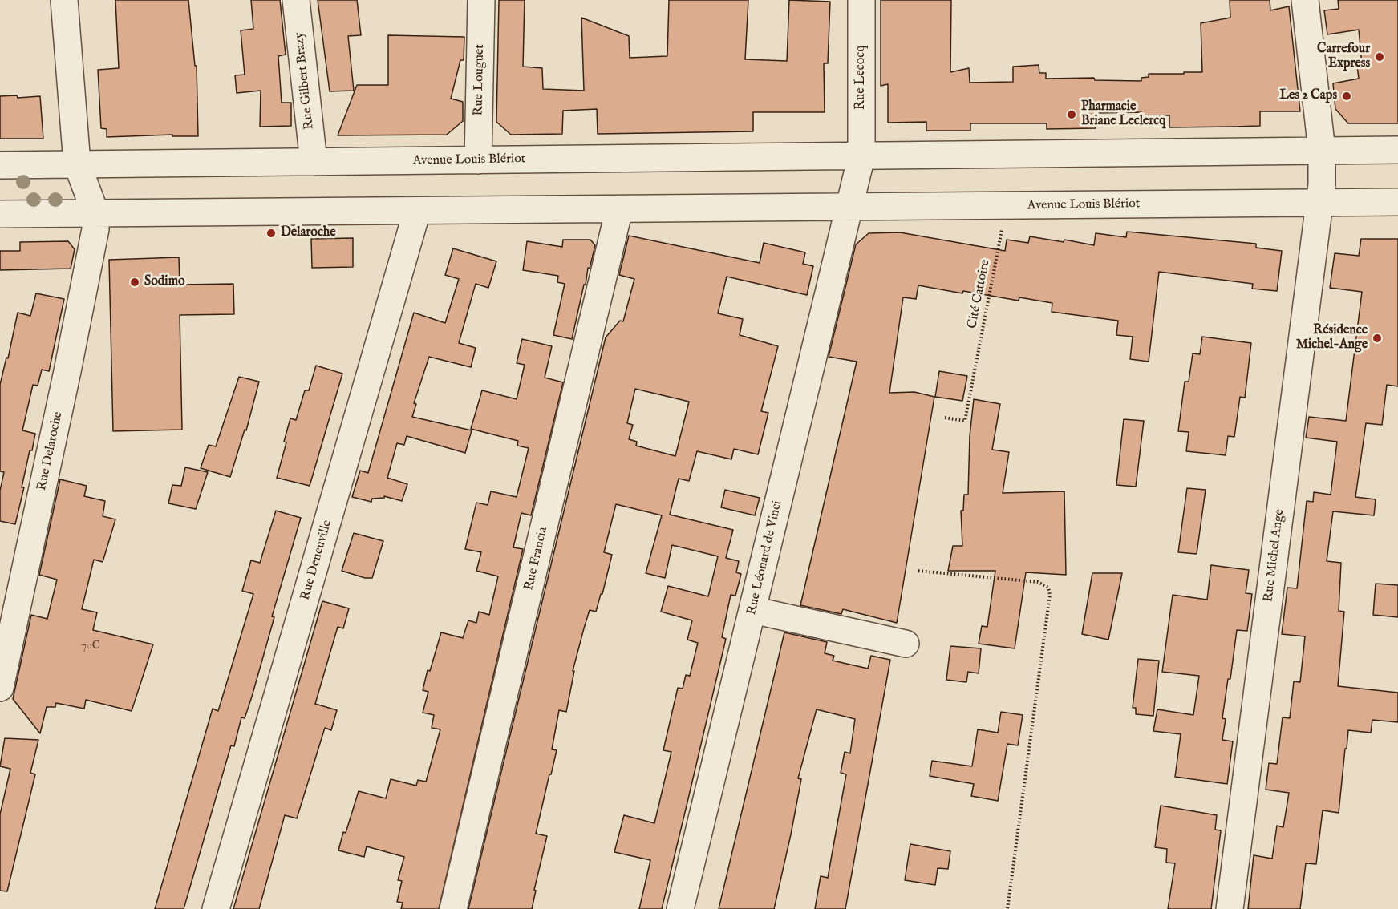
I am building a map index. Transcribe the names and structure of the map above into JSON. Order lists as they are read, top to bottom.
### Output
{
  "streets": {
    "street": [
      "Rue Lecocq",
      "Rue Louguet",
      "Rue Gilbert Brazy",
      "Avenue Louis Blériot",
      "Rue Delaroche",
      "Rue Michel Ange",
      "Rue Léonard de Vinci",
      "Rue Francia",
      "Rue Deneuville"
    ],
    "path": ["Cité Cattoire"]
  },
  "crossings": [
    ["Rue Lecocq", "Avenue Louis Blériot"],
    ["Rue Louguet", "Avenue Louis Blériot"],
    ["Rue Gilbert Brazy", "Avenue Louis Blériot"],
    ["Avenue Louis Blériot", "Cité Cattoire"],
    ["Avenue Louis Blériot", "Rue Delaroche"],
    ["Avenue Louis Blériot", "Rue Michel Ange"],
    ["Avenue Louis Blériot", "Rue Léonard de Vinci"],
    ["Avenue Louis Blériot", "Rue Francia"],
    ["Avenue Louis Blériot", "Rue Deneuville"]
  ],
  "places": [
    "Carrefour Express",
    "Les 2 Caps",
    "Pharmacie Briane Leclercq",
    "Delaroche",
    "Sodimo",
    "Résidence Michel-Ange"
  ],
  "house_numbers": ["70C"]
}
